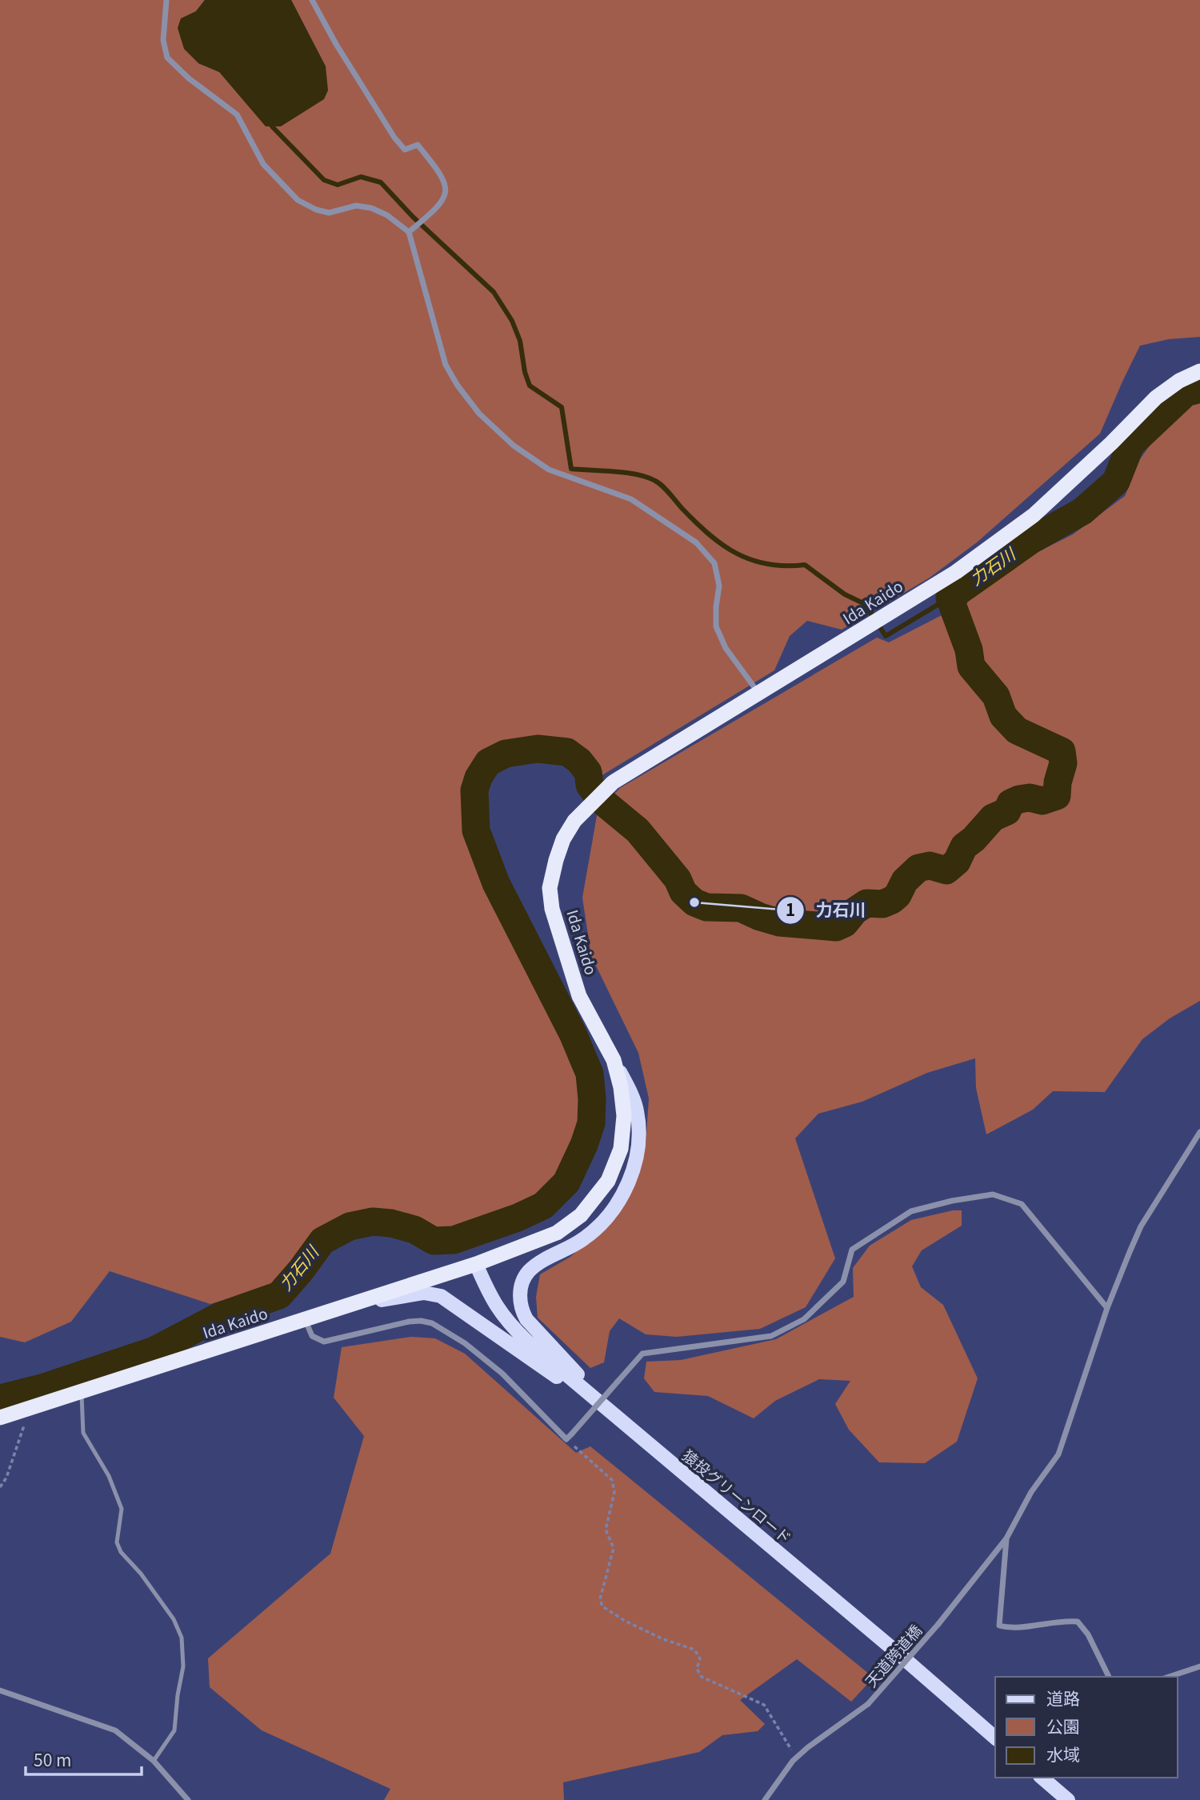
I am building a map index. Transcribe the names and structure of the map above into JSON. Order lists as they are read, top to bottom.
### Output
{
  "streets": {
    "highway": ["Ida Kaido"],
    "main road": ["猿投グリーンロード"],
    "street": ["天道跨道橋"]
  },
  "crossings": [
    ["Ida Kaido", "猿投グリーンロード"]
  ],
  "water": ["力石川"],
  "places": ["力石川"],
  "legend": ["道路", "公園", "水域"],
  "scale_bar": "50 m"
}
